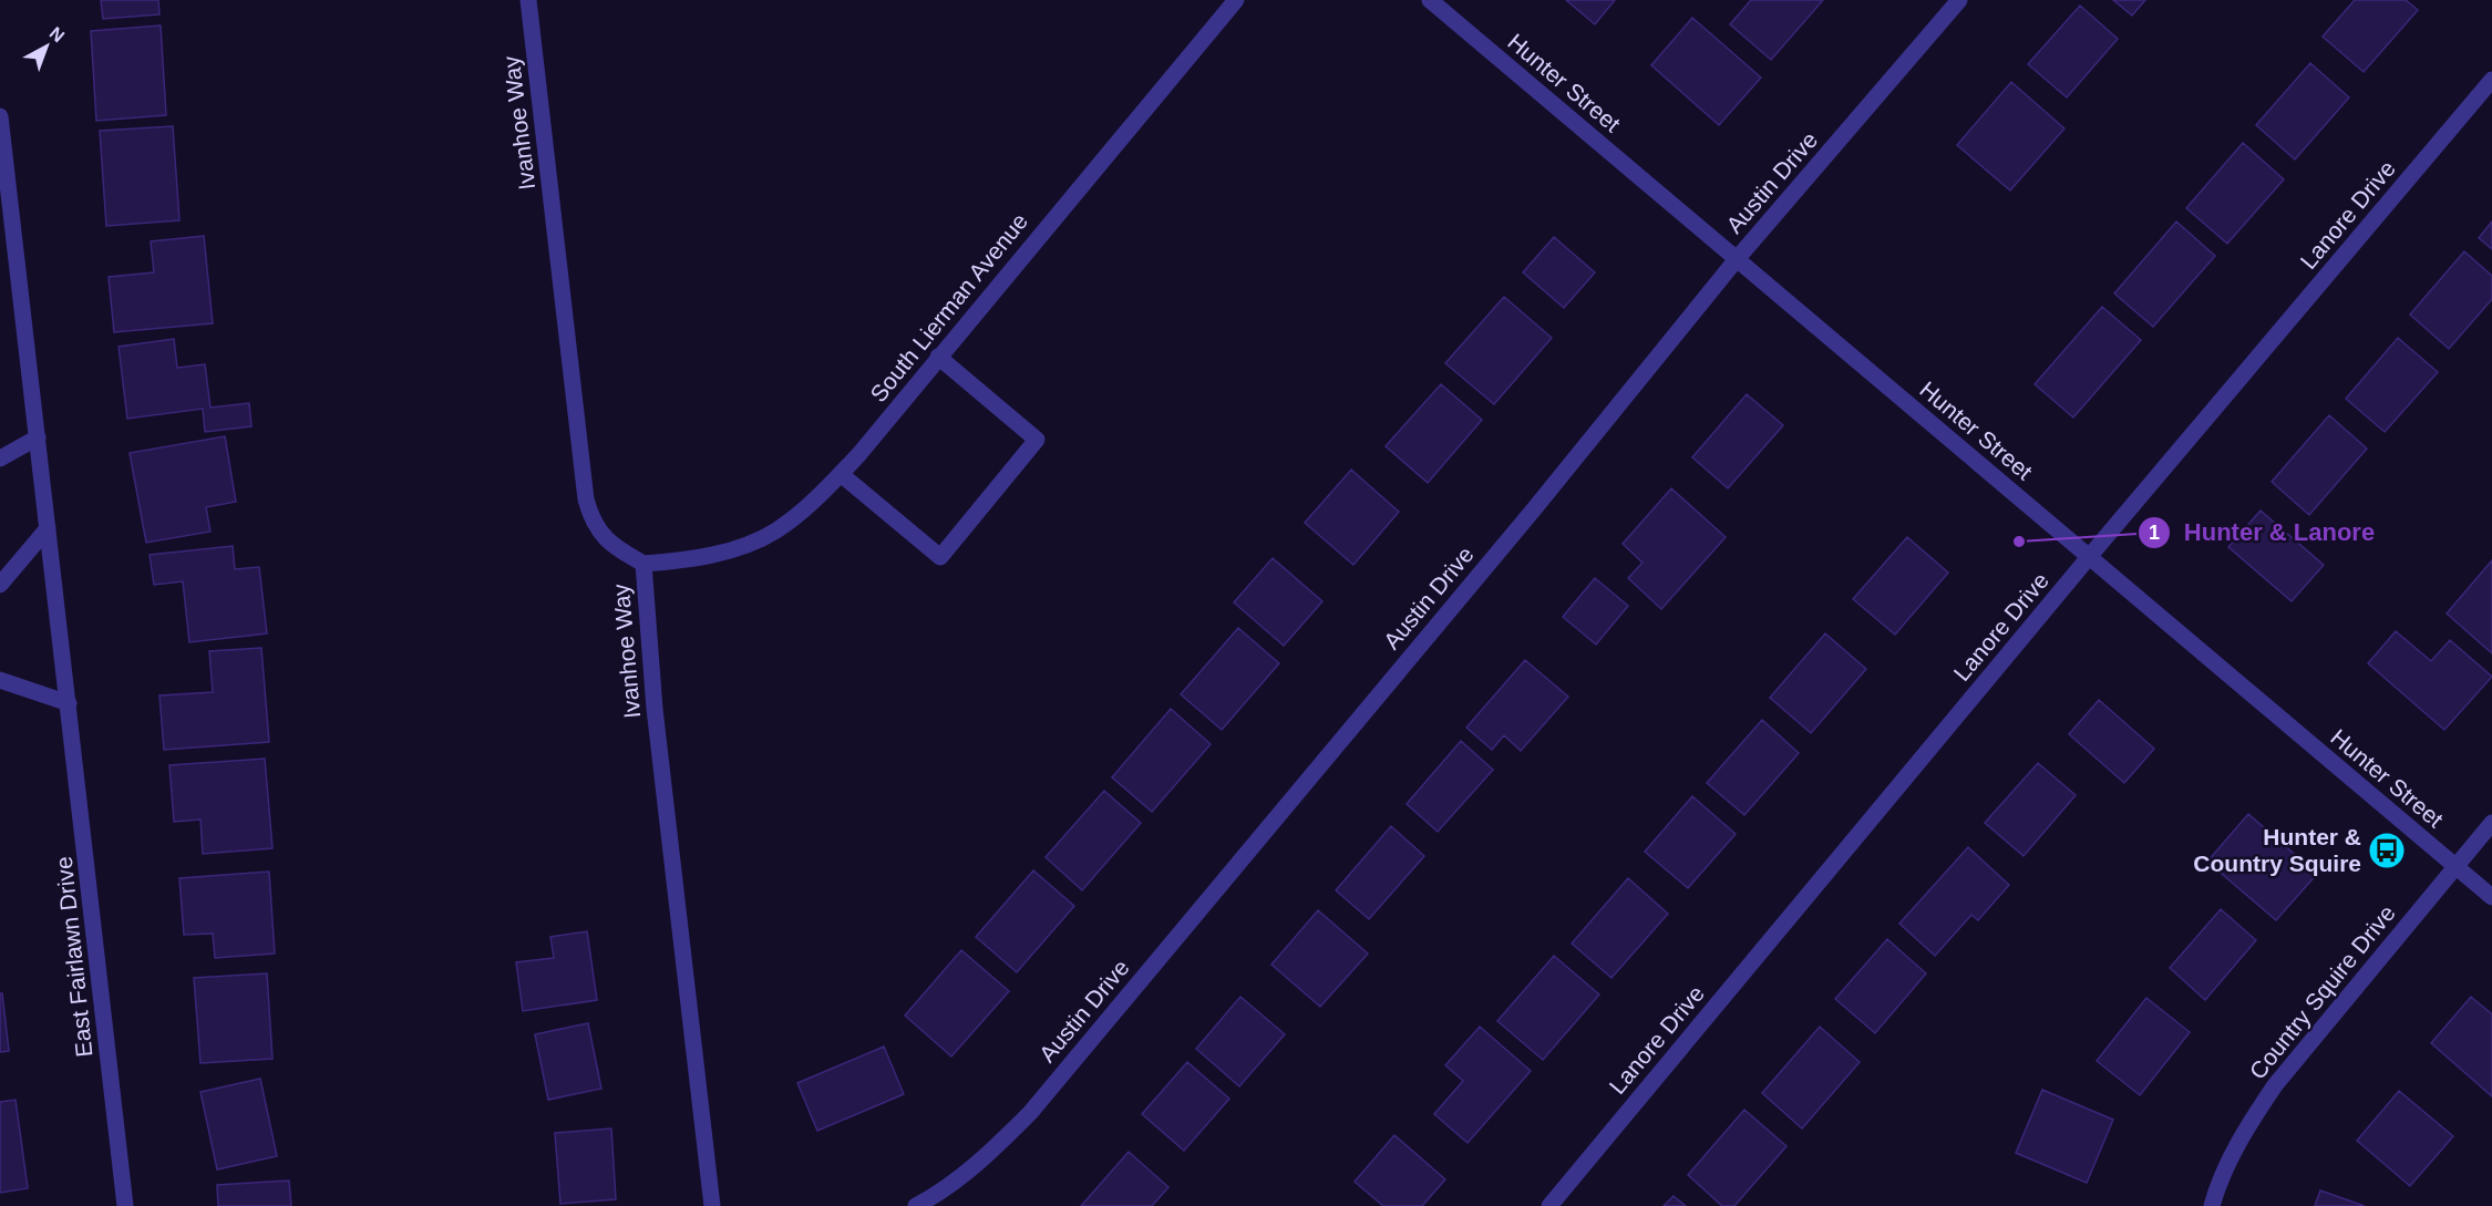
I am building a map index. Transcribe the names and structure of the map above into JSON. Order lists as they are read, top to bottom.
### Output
{
  "streets": {
    "street": [
      "Hunter Street",
      "Ivanhoe Way",
      "Austin Drive",
      "Lanore Drive",
      "South Lierman Avenue",
      "East Fairlawn Drive",
      "Country Squire Drive"
    ]
  },
  "crossings": [
    ["Hunter Street", "Austin Drive"],
    ["Hunter Street", "Lanore Drive"],
    ["Hunter Street", "Country Squire Drive"],
    ["Ivanhoe Way", "South Lierman Avenue"]
  ],
  "places": {
    "other": ["Hunter & Lanore"],
    "bus stop": ["Hunter & Country Squire"]
  },
  "north": "top right"
}
